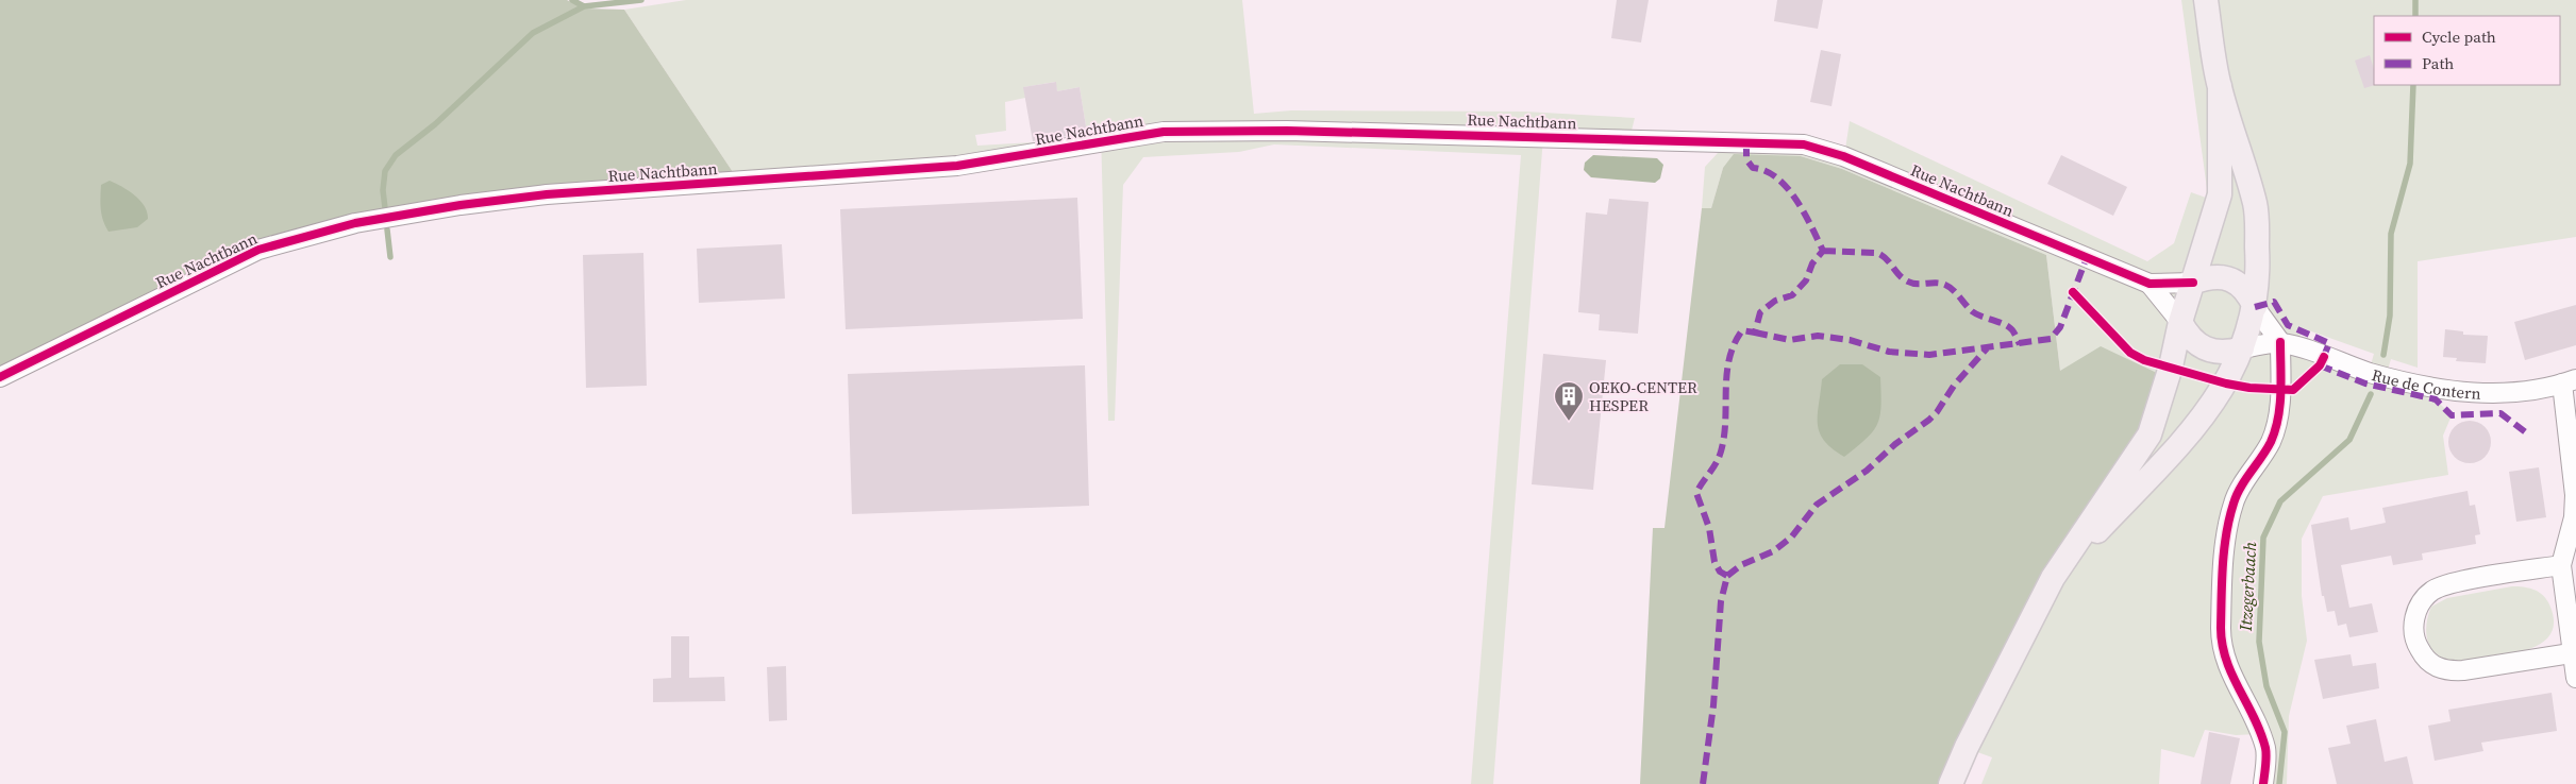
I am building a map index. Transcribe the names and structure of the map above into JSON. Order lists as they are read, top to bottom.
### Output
{
  "streets": {
    "street": ["Rue Nachtbann", "Rue de Contern"]
  },
  "crossings": [
    ["Rue Nachtbann", "Rue de Contern"]
  ],
  "water": ["Itzegerbaach"],
  "places": {
    "building": ["OEKO-CENTER HESPER"]
  },
  "legend": ["Cycle path", "Path"]
}
